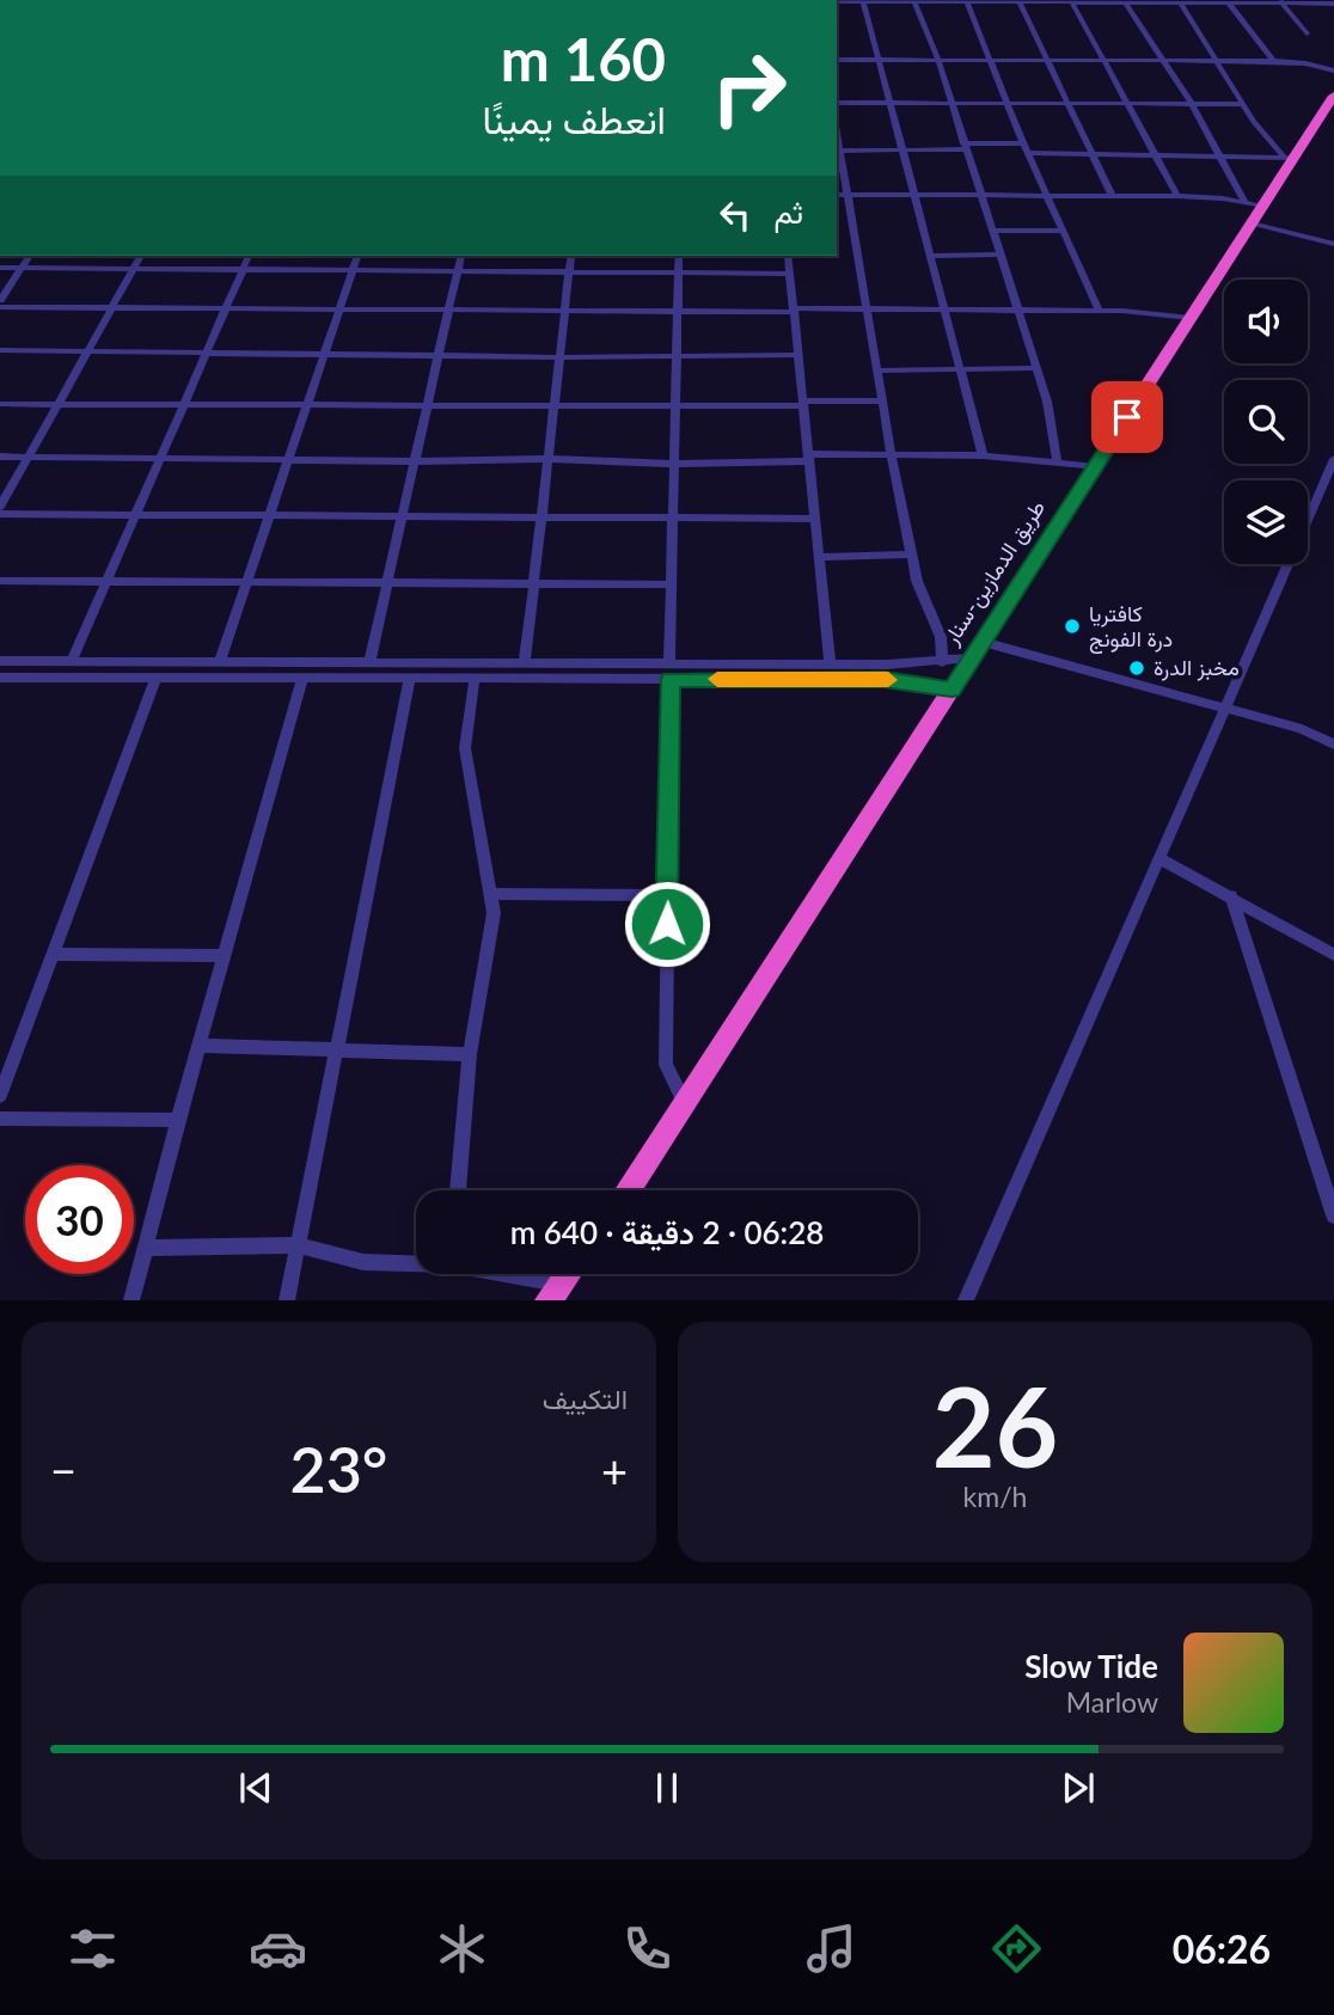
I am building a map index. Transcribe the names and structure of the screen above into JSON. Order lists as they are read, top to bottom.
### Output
{
  "streets": {
    "highway": ["طريق الدمازين-سنار"]
  },
  "places": ["كافتريا درة الفونج", "مخبز الدرة"],
  "page": {
    "turn": ["160 m", "انعطف يمينًا"],
    "then": "ثم",
    "limit": "30",
    "trip": "06:28 · 2 دقيقة · 640 m",
    "tile": [
      ["26", "km/h"],
      "التكييف"
    ],
    "heat": ["−", "23°", "+"],
    "song": ["Slow Tide", "Marlow"],
    "tabs": "06:26"
  }
}
